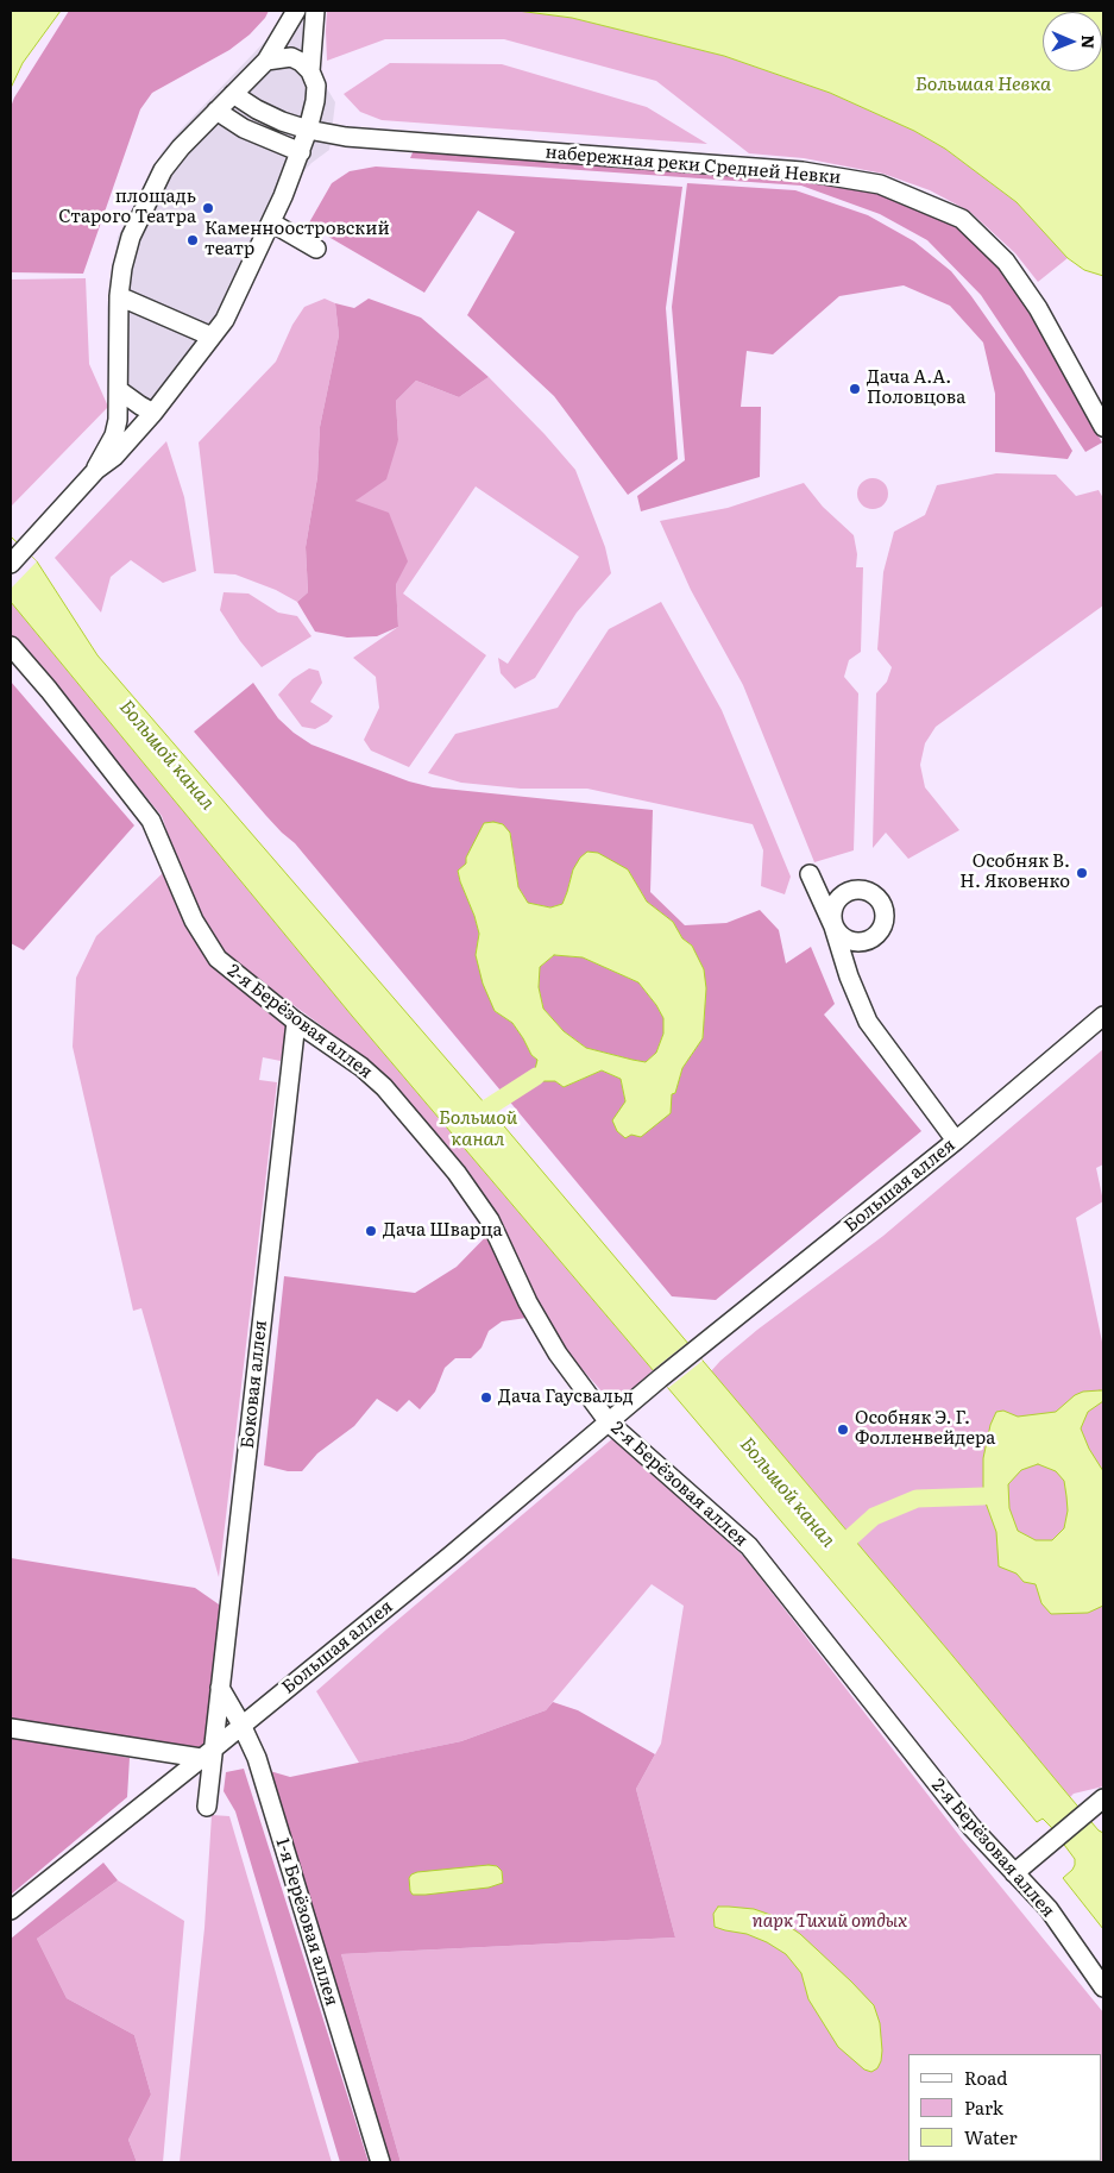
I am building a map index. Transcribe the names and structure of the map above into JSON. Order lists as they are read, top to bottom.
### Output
{
  "streets": {
    "street": [
      "набережная реки Средней Невки",
      "2-я Берёзовая аллея",
      "Большая аллея",
      "Боковая аллея",
      "1-я Берёзовая аллея"
    ]
  },
  "crossings": [
    ["2-я Берёзовая аллея", "Большая аллея"],
    ["2-я Берёзовая аллея", "Боковая аллея"],
    ["Большая аллея", "Боковая аллея"],
    ["Большая аллея", "1-я Берёзовая аллея"],
    ["Боковая аллея", "1-я Берёзовая аллея"]
  ],
  "water": ["Большая Невка", "Большой канал"],
  "parks": ["парк Тихий отдых"],
  "places": [
    "площадь Старого Театра",
    "Каменноостровский театр",
    "Дача А.А. Половцова",
    "Особняк В. Н. Яковенко",
    "Дача Шварца",
    "Дача Гаусвальд",
    "Особняк Э. Г. Фолленвейдера"
  ],
  "legend": ["Road", "Park", "Water"],
  "north": "right"
}
